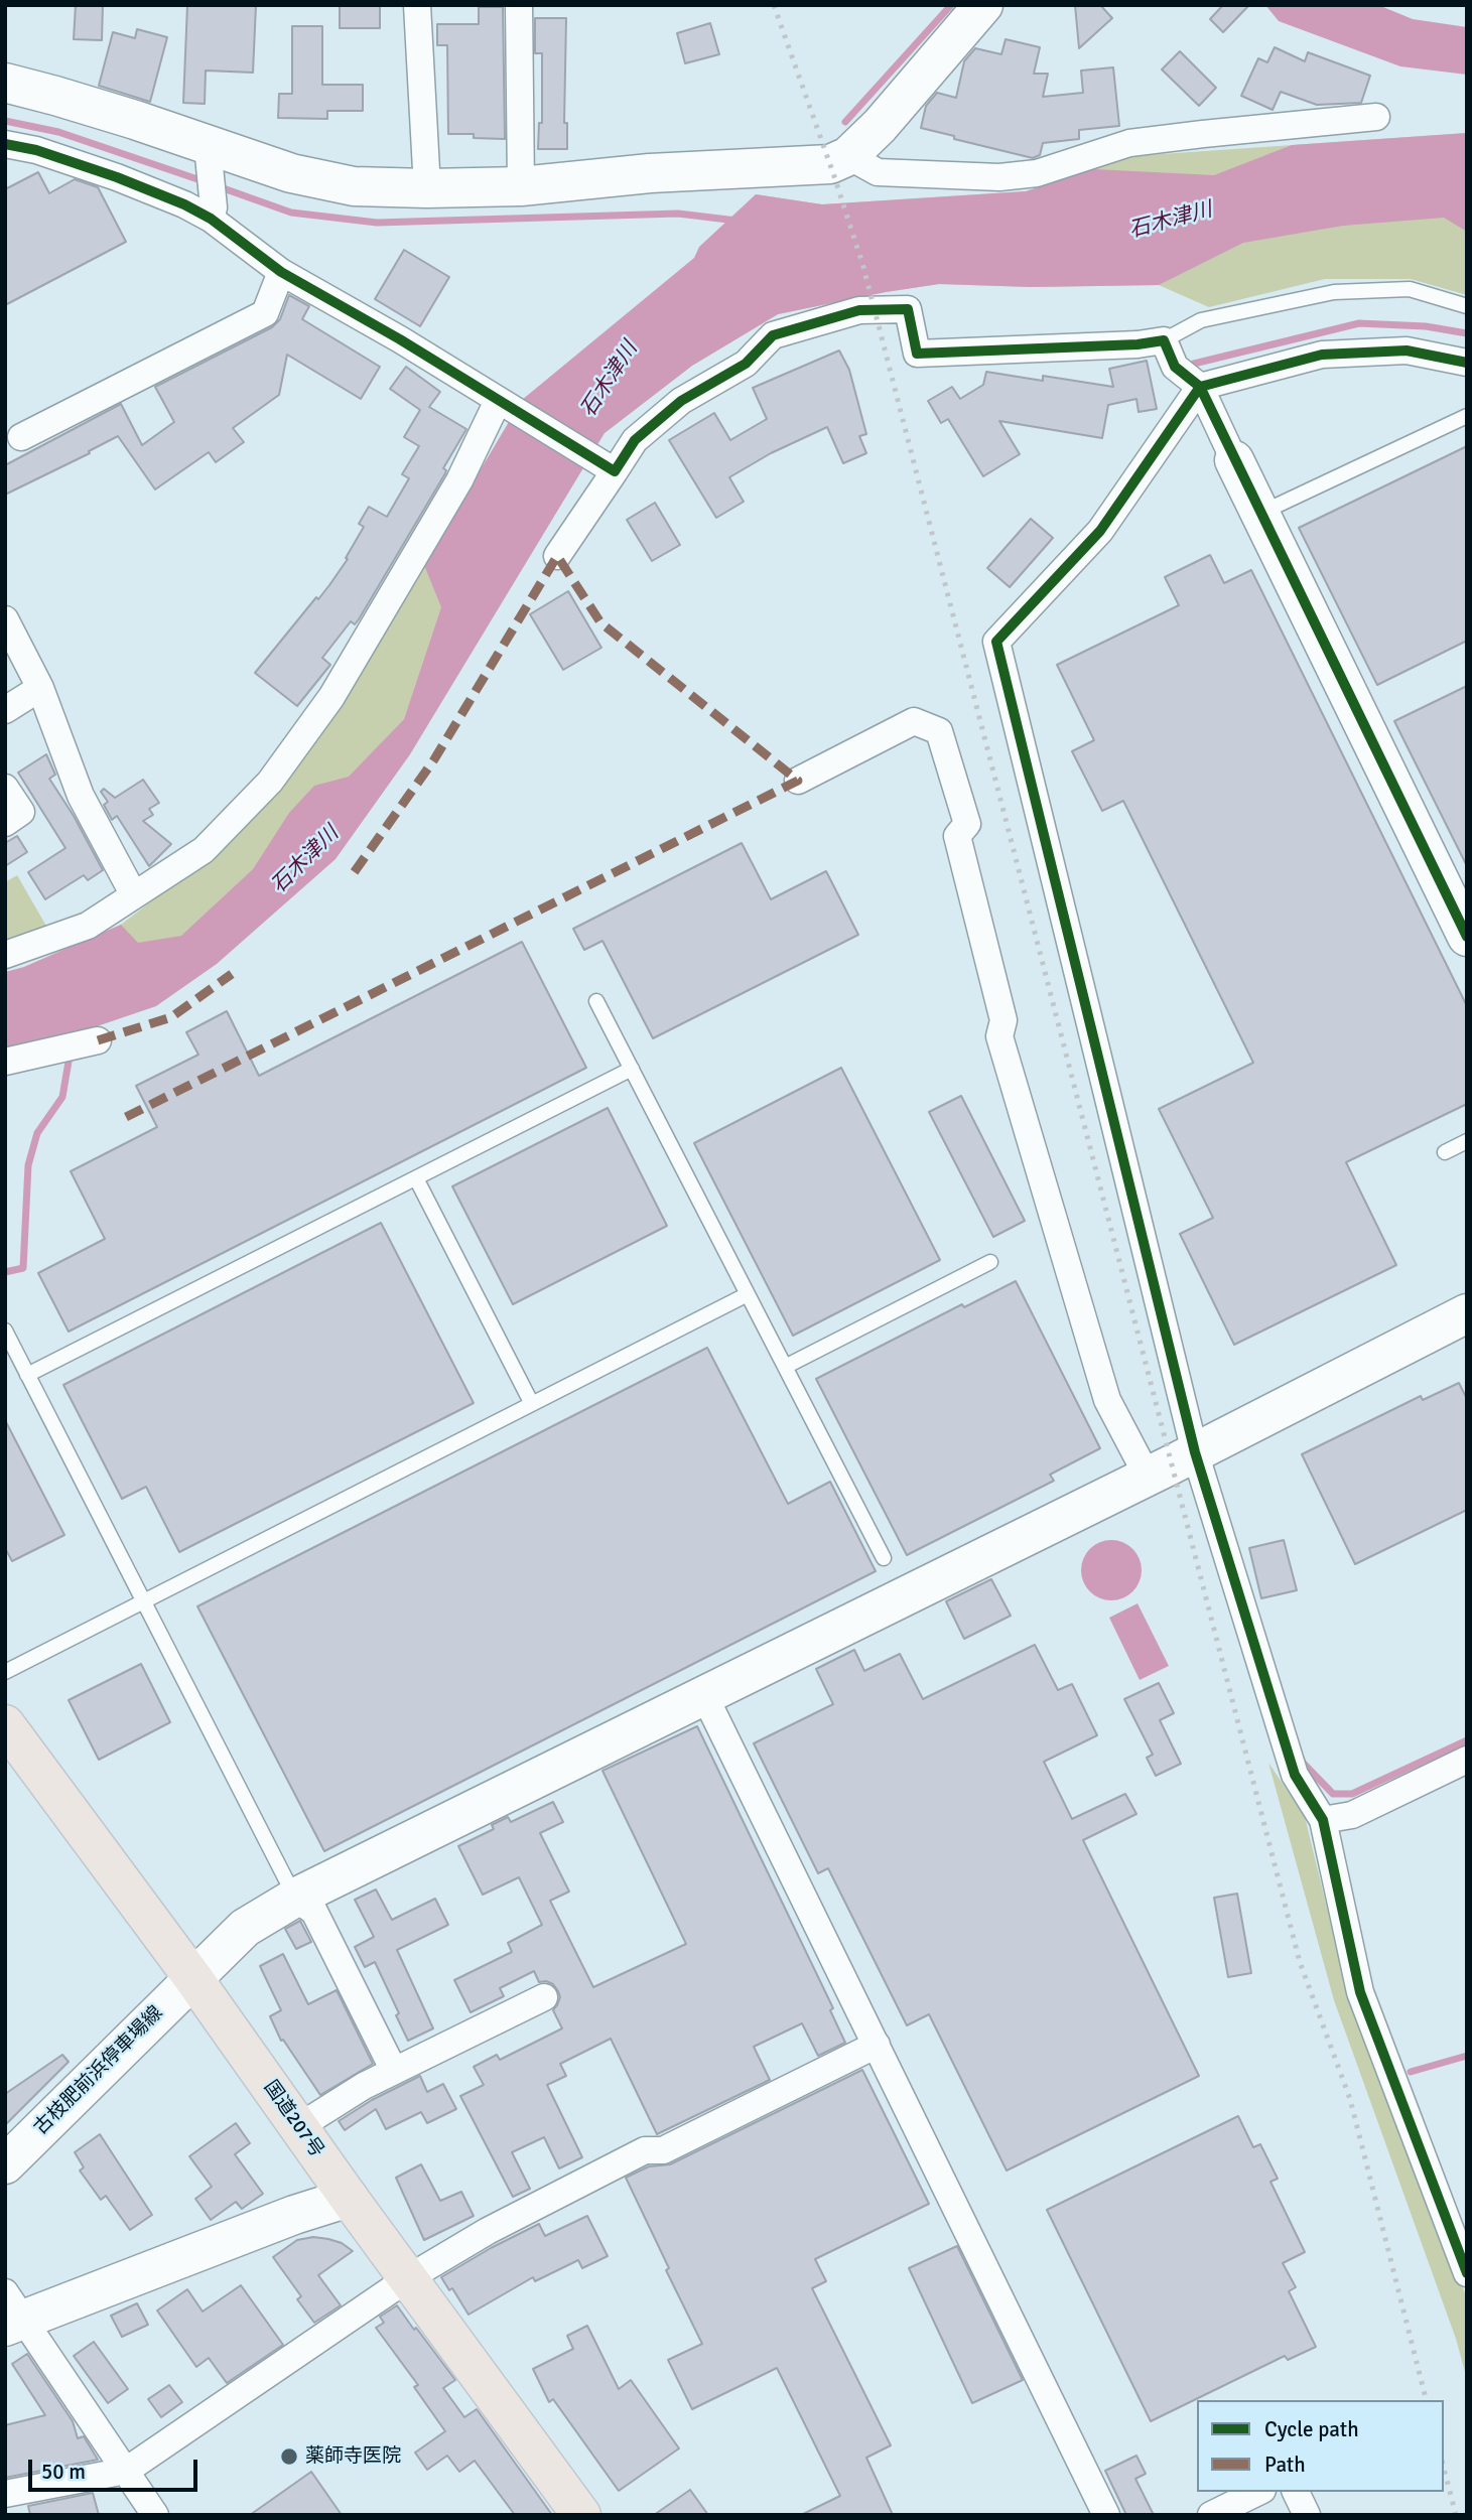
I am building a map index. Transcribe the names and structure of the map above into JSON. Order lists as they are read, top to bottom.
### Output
{
  "streets": {
    "highway": ["国道207号"],
    "street": ["古枝肥前浜停車場線"]
  },
  "crossings": [
    ["古枝肥前浜停車場線", "国道207号"]
  ],
  "water": ["石木津川"],
  "places": ["薬師寺医院"],
  "legend": ["Cycle path", "Path"],
  "scale_bar": "50 m"
}
